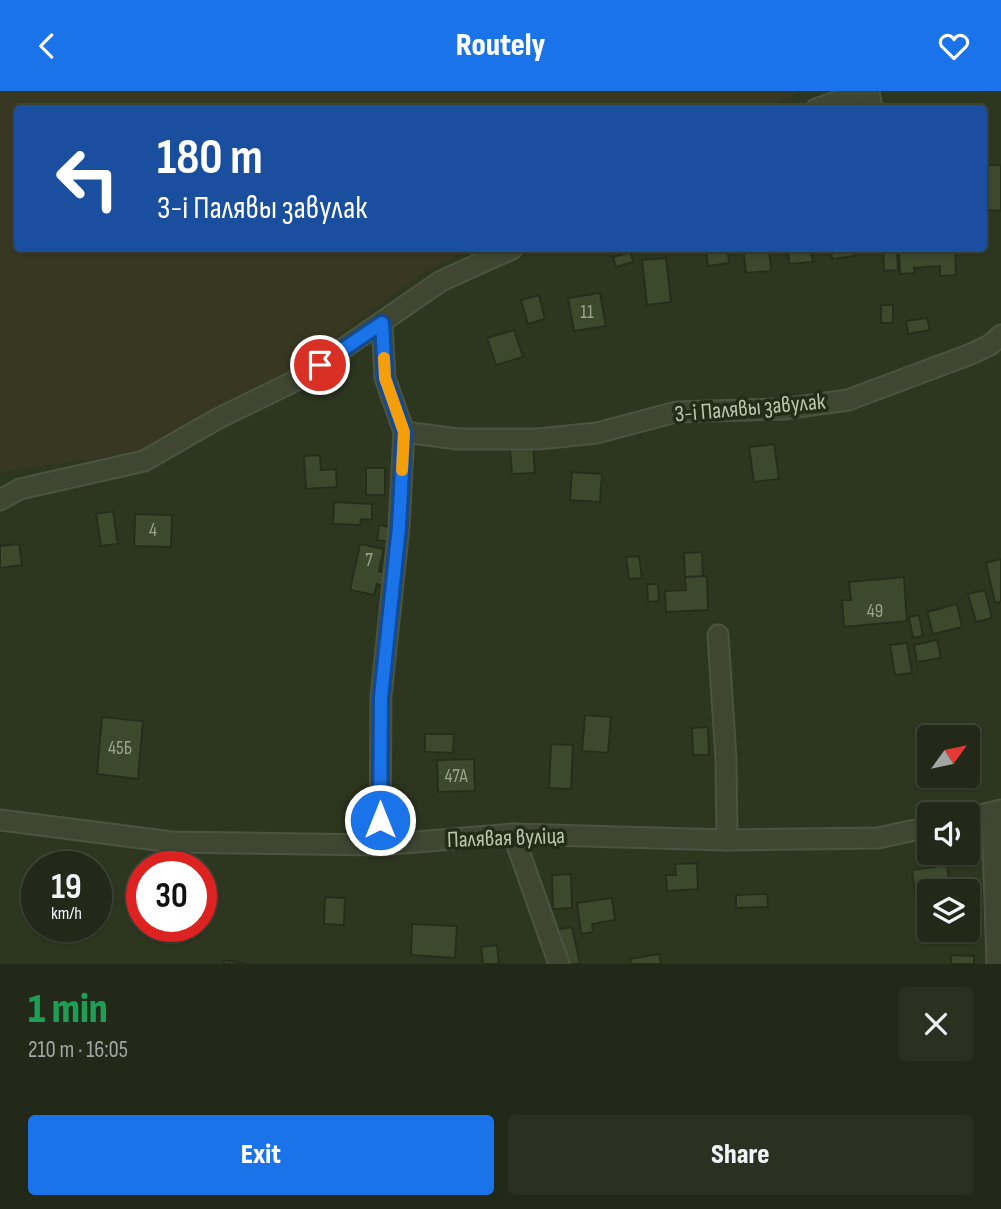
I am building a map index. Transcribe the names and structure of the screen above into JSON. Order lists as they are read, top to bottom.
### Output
{
  "streets": {
    "street": ["3-і Палявы завулак", "Палявая вуліца"]
  },
  "house_numbers": [
    "11",
    "4",
    "7",
    "49",
    "45Б",
    "47А"
  ],
  "north": "top right",
  "page": {
    "header": "Routely",
    "turn": ["180 m", "3-і Палявы завулак"],
    "speed": "19 km/h",
    "limit": "30",
    "heading": ["1 min", "210 m · 16:05"],
    "buttons": ["Exit", "Share"]
  }
}
